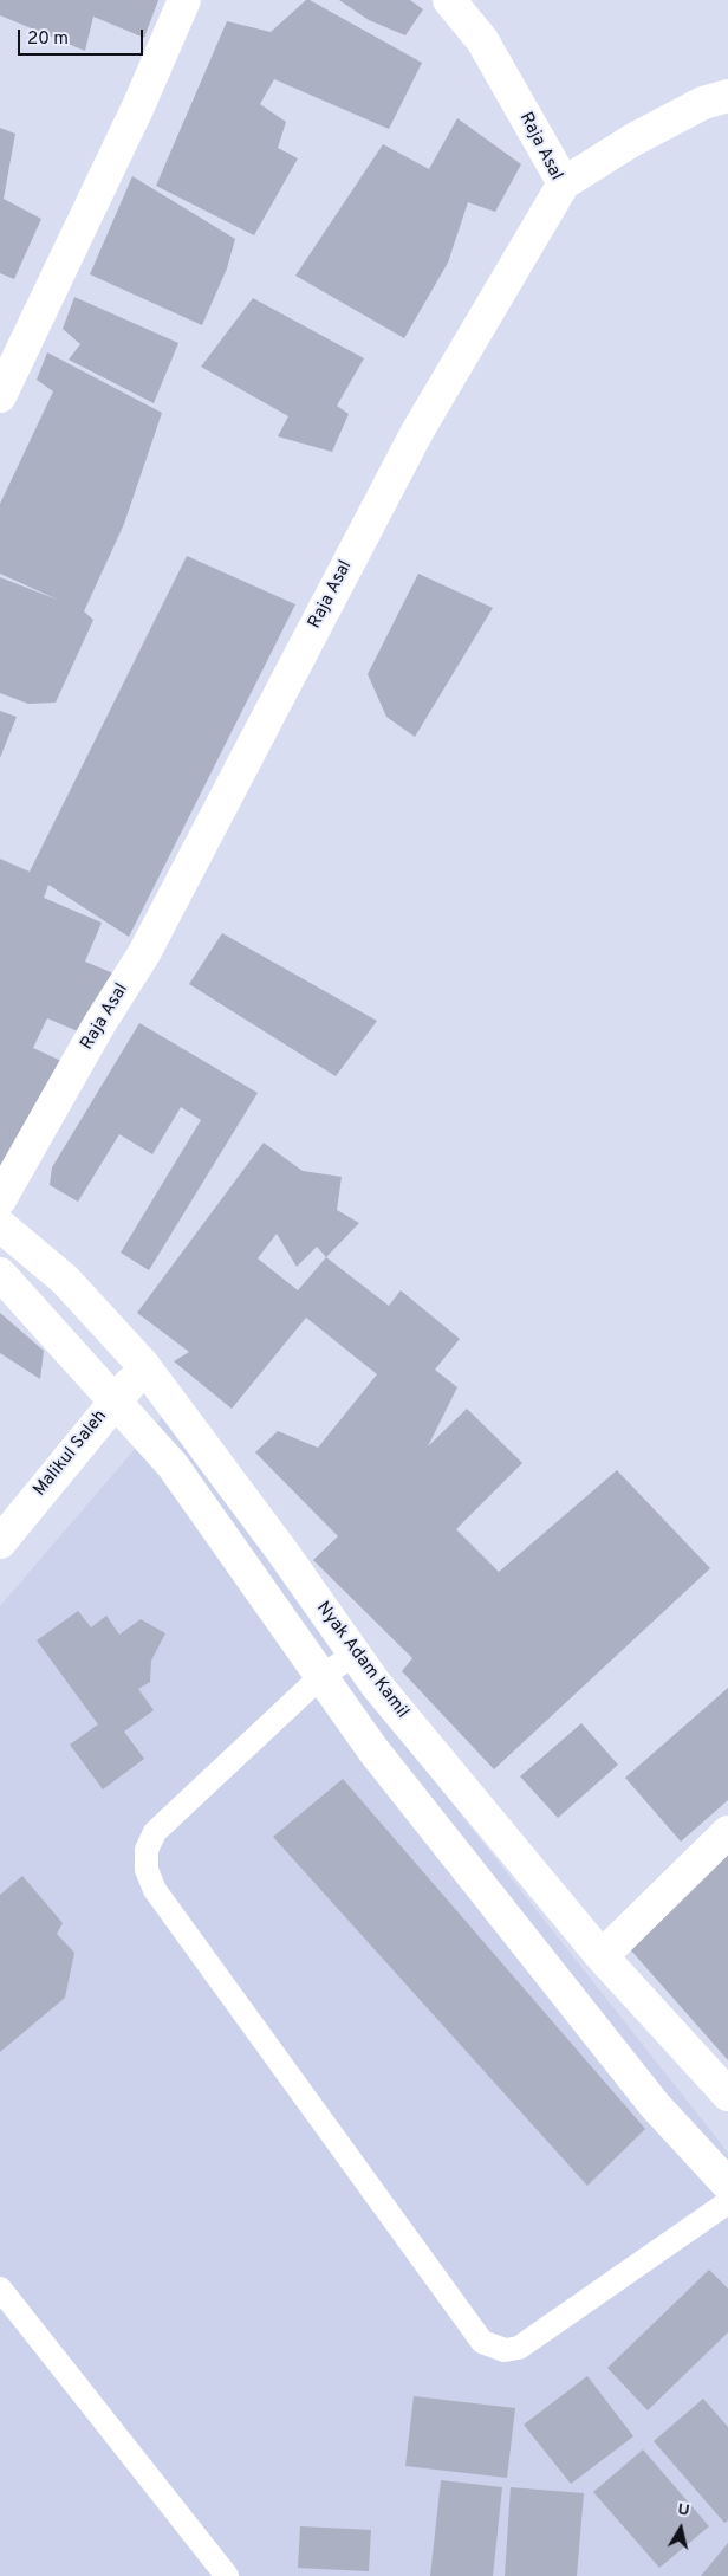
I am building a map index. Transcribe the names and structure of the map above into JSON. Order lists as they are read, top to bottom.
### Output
{
  "streets": {
    "street": ["Raja Asal", "Malikul Saleh", "Nyak Adam Kamil"]
  },
  "crossings": [
    ["Malikul Saleh", "Nyak Adam Kamil"]
  ],
  "scale_bar": "20 m",
  "north": "top"
}
